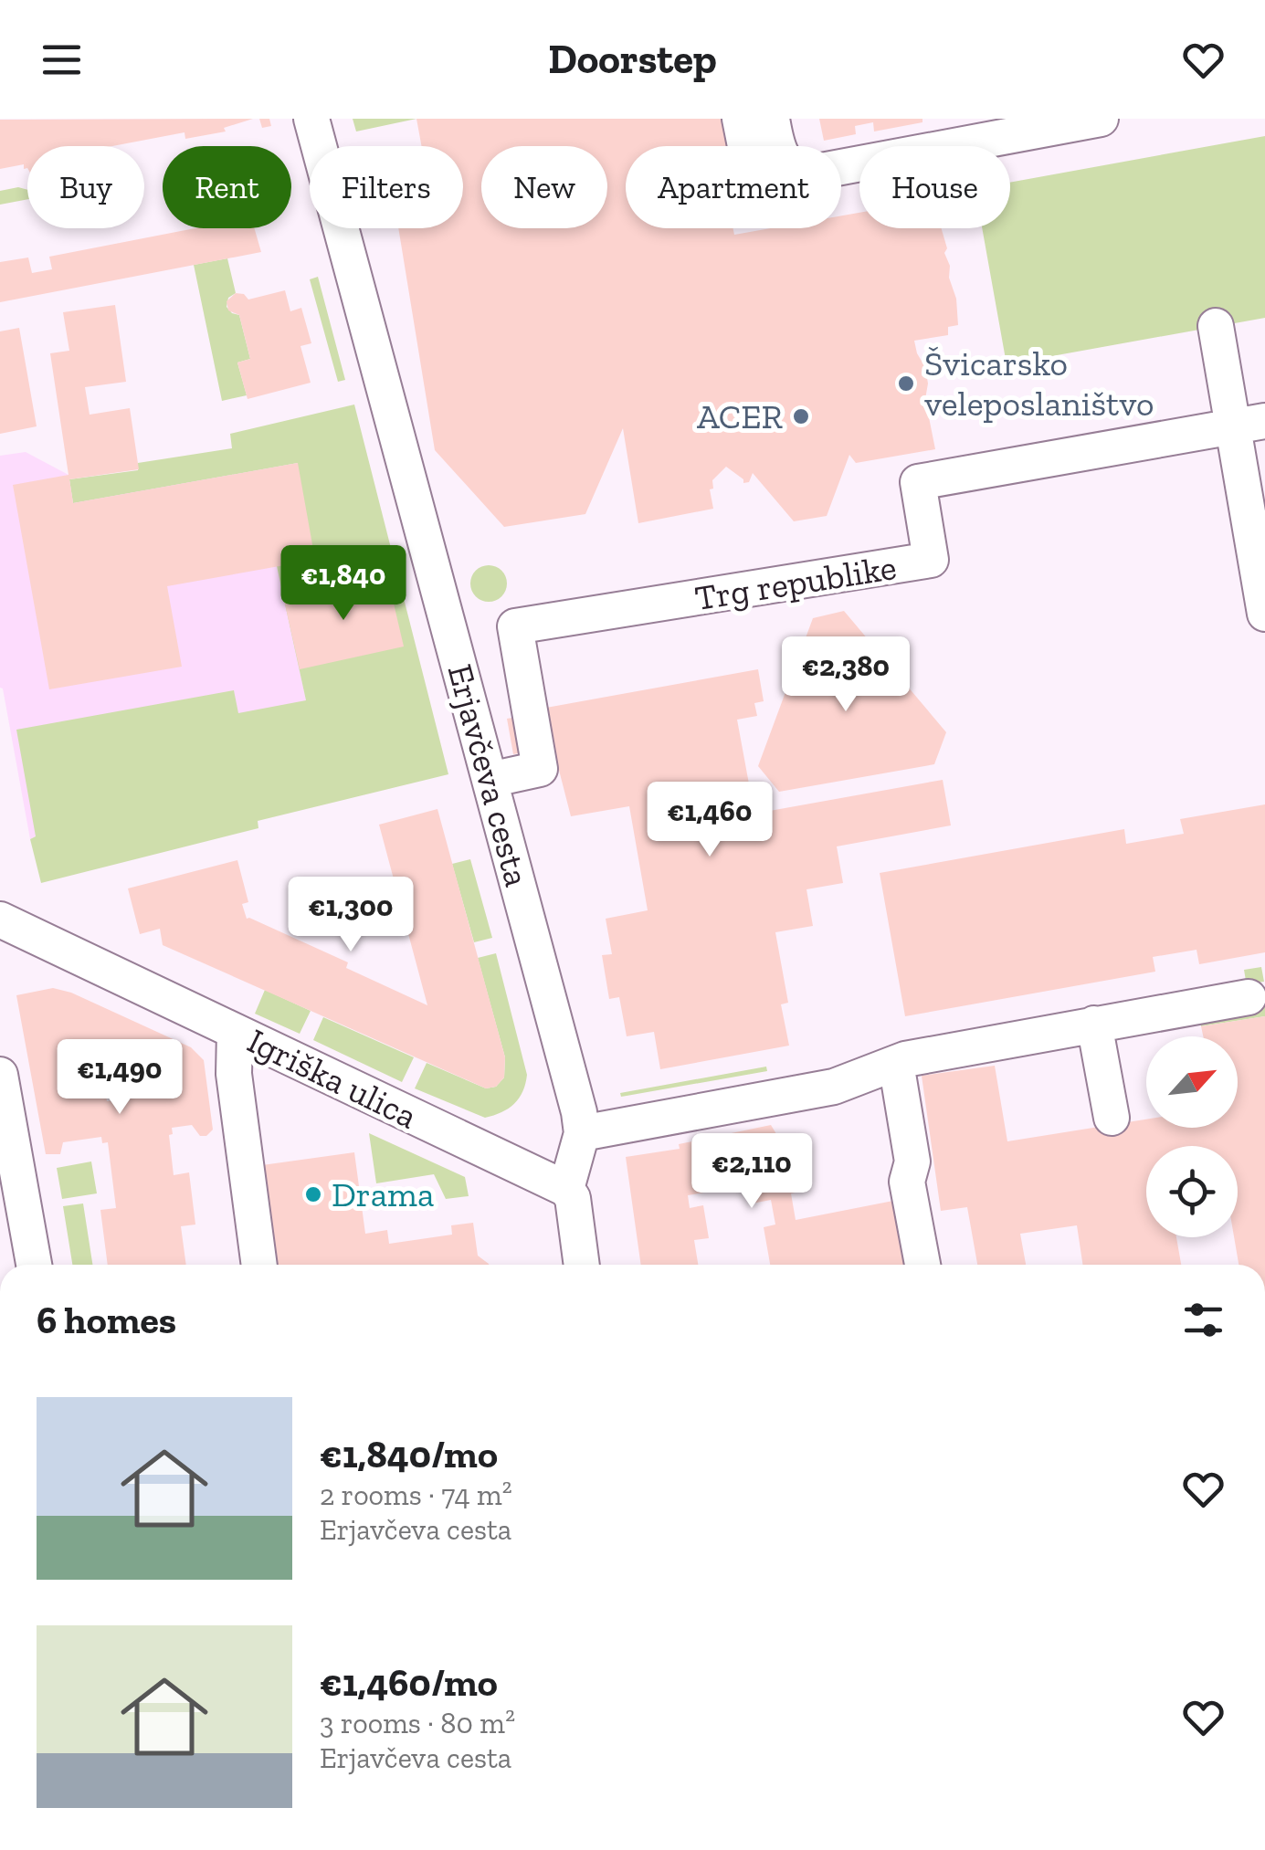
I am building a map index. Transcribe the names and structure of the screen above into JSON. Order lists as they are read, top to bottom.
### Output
{
  "streets": {
    "street": ["Trg republike", "Erjavčeva cesta", "Igriška ulica"]
  },
  "crossings": [
    ["Trg republike", "Erjavčeva cesta"]
  ],
  "places": ["Švicarsko veleposlaništvo", "ACER", "Drama"],
  "north": "top right",
  "page": {
    "header": "Doorstep",
    "chip": [
      "Buy",
      "Rent",
      "Filters",
      "New",
      "Apartment",
      "House"
    ],
    "price": [
      "€1,840",
      "€2,380",
      "€1,460",
      "€1,300",
      "€1,490",
      "€2,110"
    ],
    "heading": "6 homes",
    "list": [
      {
        "name": "€1,840/mo",
        "note": "2 rooms · 74 m² · Erjavčeva cesta"
      },
      {
        "name": "€1,460/mo",
        "note": "3 rooms · 80 m² · Erjavčeva cesta"
      }
    ]
  }
}
